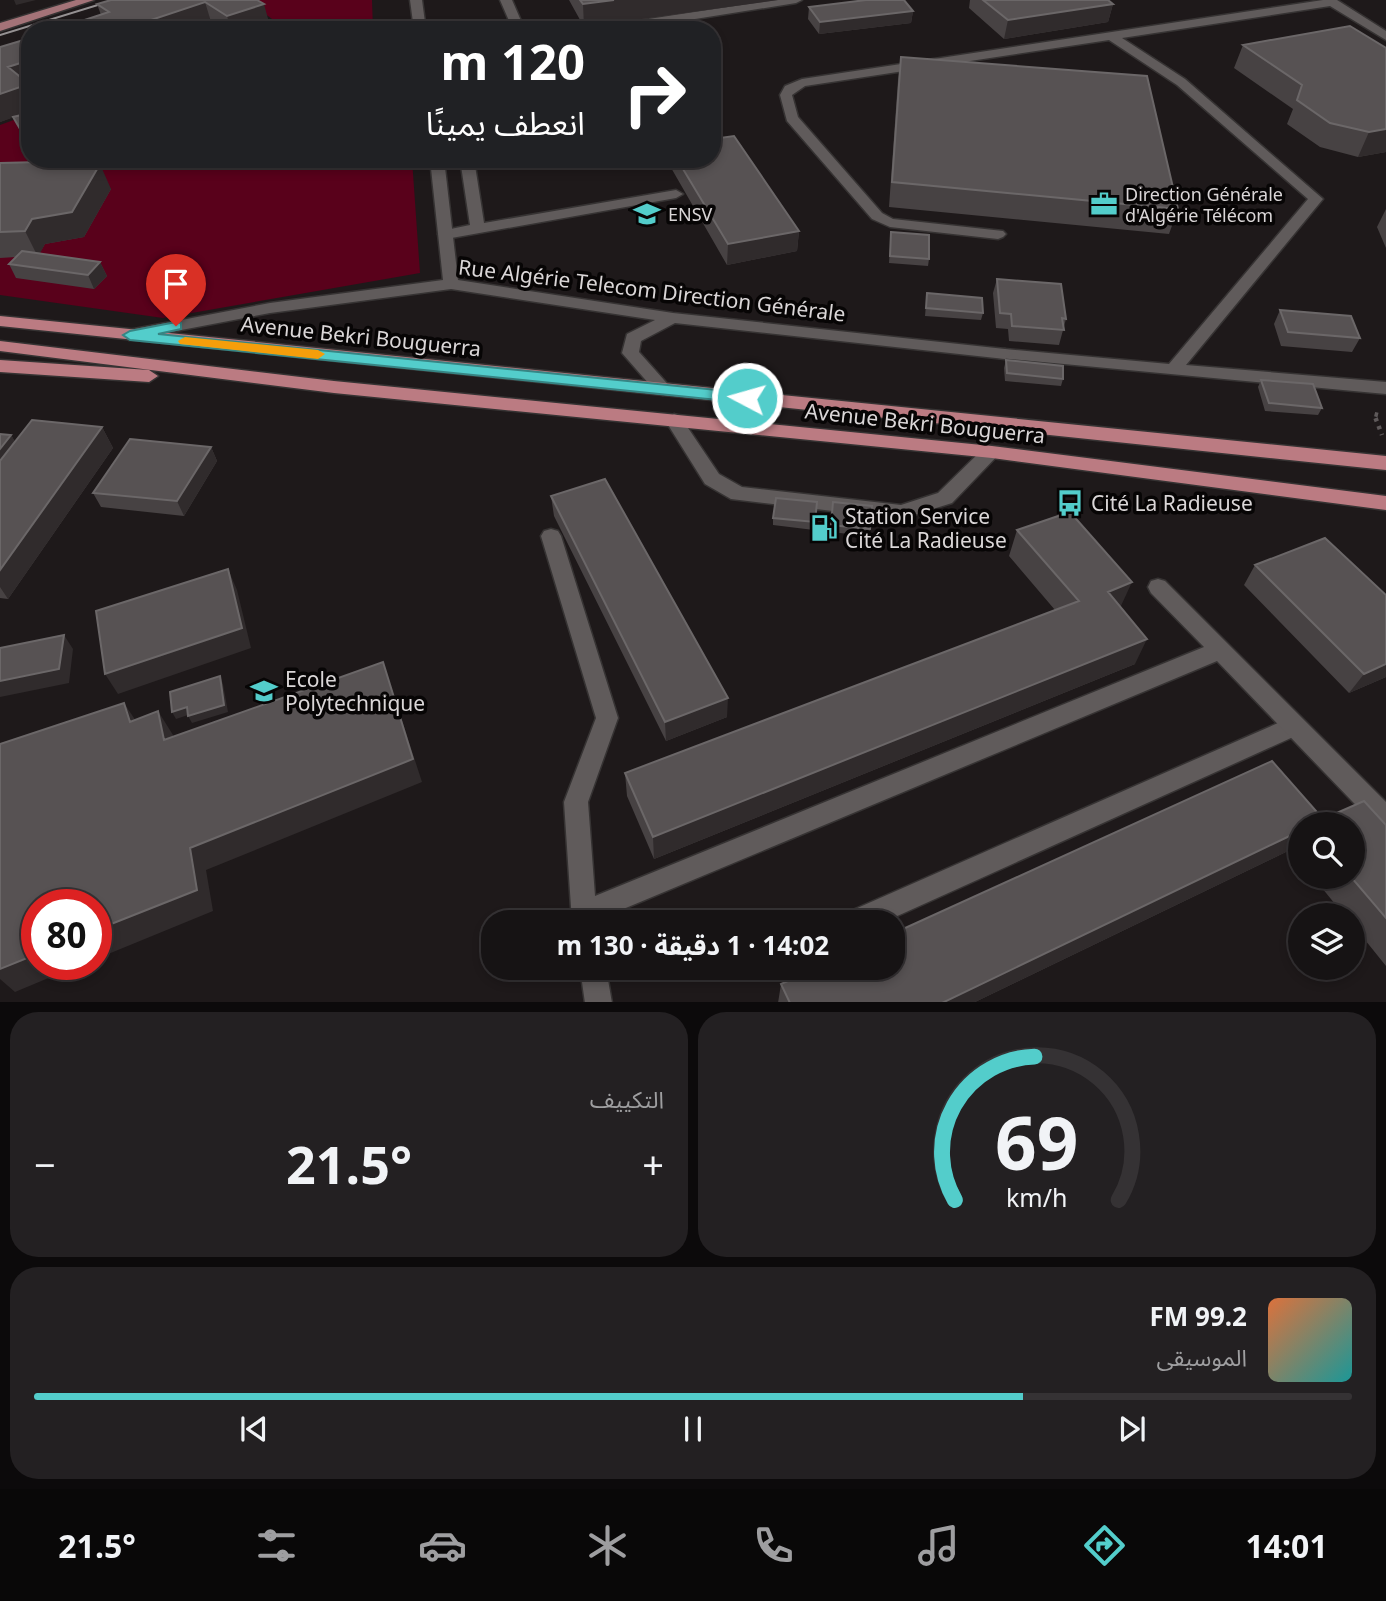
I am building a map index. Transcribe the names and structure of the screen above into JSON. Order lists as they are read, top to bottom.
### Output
{
  "streets": {
    "highway": ["Avenue Bekri Bouguerra"],
    "street": ["Rue Algérie Telecom Direction Générale"]
  },
  "crossings": [
    ["Rue Algérie Telecom Direction Générale", "Avenue Bekri Bouguerra"]
  ],
  "places": {
    "office": ["Direction Générale d'Algérie Télécom"],
    "school or university": ["ENSV", "Ecole Polytechnique"],
    "bus stop": ["Cité La Radieuse"],
    "fuel station": ["Station Service Cité La Radieuse"]
  },
  "page": {
    "turn": ["120 m", "انعطف يمينًا"],
    "limit": "80",
    "trip": "14:02 · 1 دقيقة · 130 m",
    "tile": "التكييف",
    "heat": ["−", "21.5°", "+"],
    "song": ["99.2 FM", "الموسيقى"],
    "tabs": ["14:01", "21.5°"],
    "gauge": ["69", "km/h"]
  }
}
